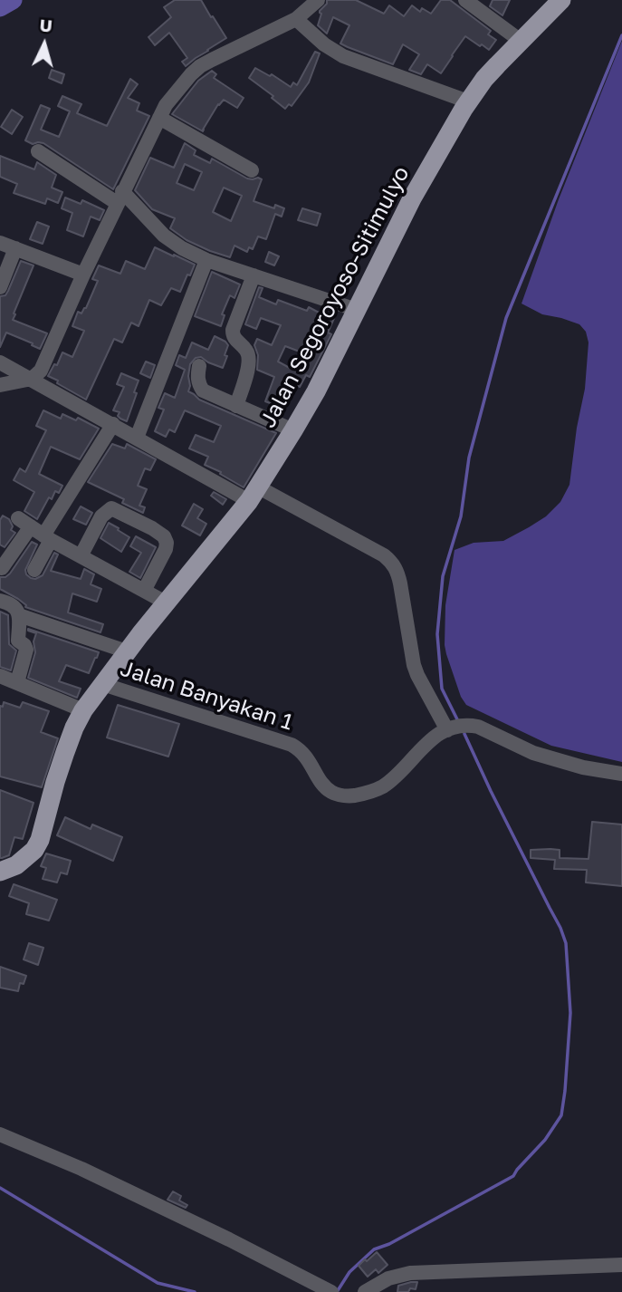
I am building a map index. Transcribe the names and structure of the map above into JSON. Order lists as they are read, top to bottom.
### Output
{
  "streets": {
    "main road": ["Jalan Segoroyoso-Sitimulyo"],
    "street": ["Jalan Banyakan 1"]
  },
  "crossings": [
    ["Jalan Segoroyoso-Sitimulyo", "Jalan Banyakan 1"]
  ],
  "north": "top"
}
